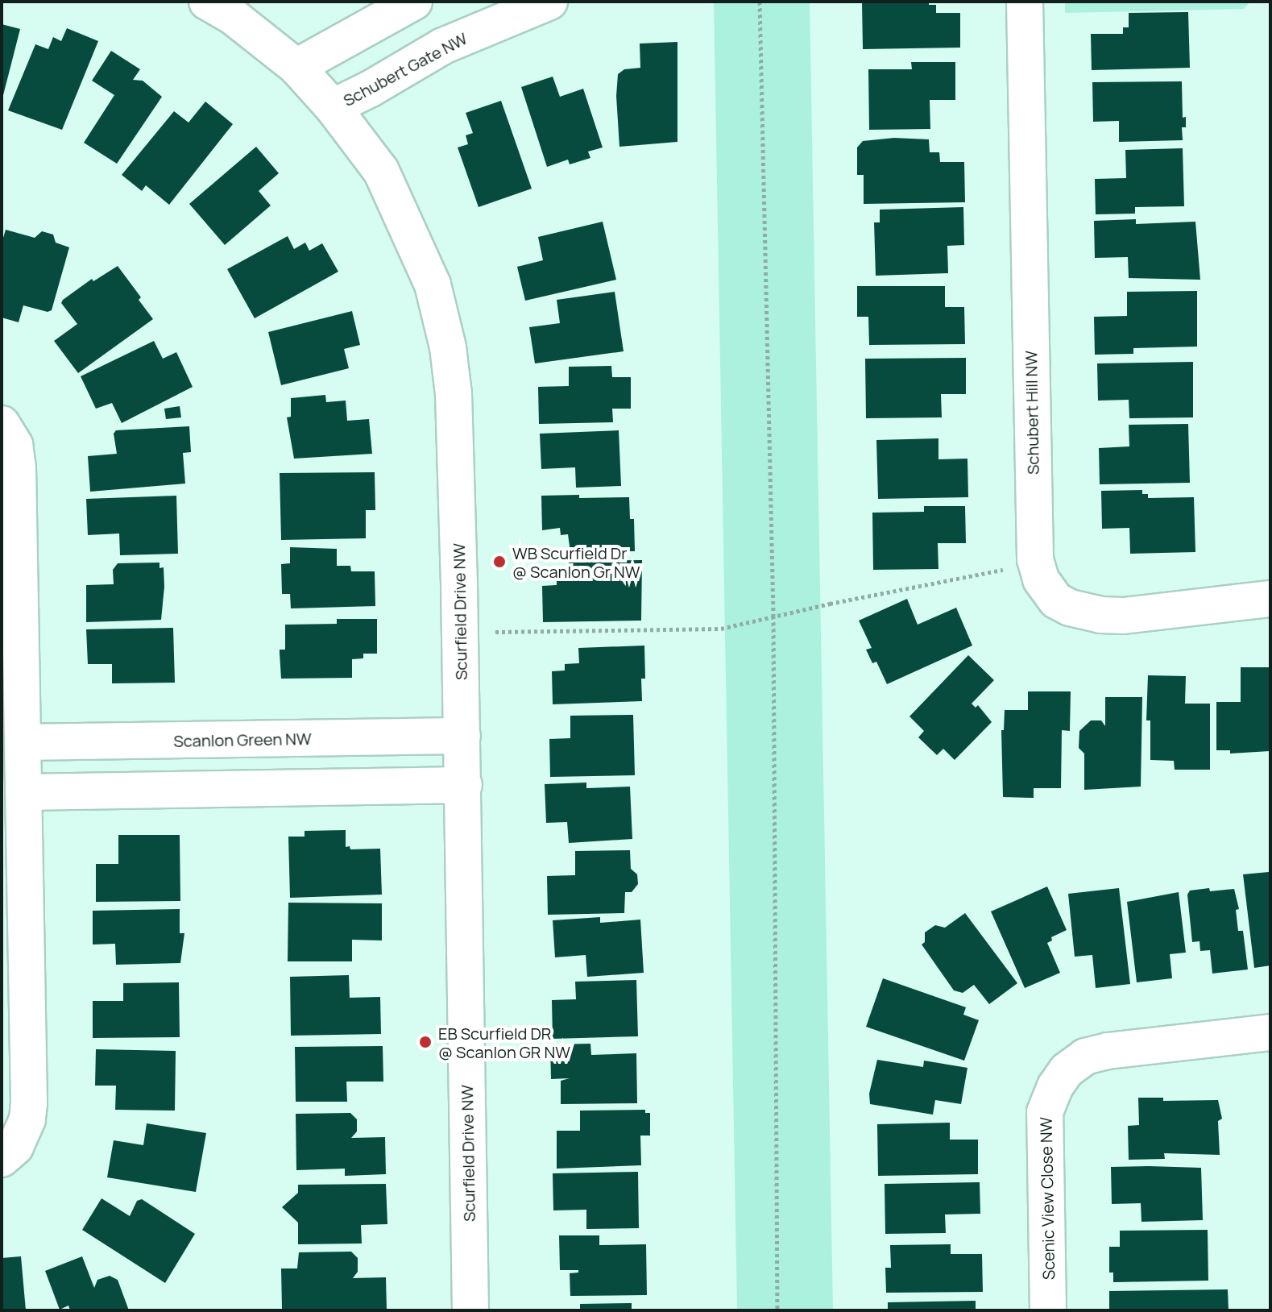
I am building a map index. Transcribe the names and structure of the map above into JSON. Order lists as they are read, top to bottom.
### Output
{
  "streets": {
    "street": [
      "Schubert Gate NW",
      "Schubert Hill NW",
      "Scurfield Drive NW",
      "Scanlon Green NW",
      "Scenic View Close NW"
    ]
  },
  "crossings": [
    ["Schubert Gate NW", "Scurfield Drive NW"],
    ["Scurfield Drive NW", "Scanlon Green NW"]
  ],
  "places": ["WB Scurfield Dr @ Scanlon Gr NW", "EB Scurfield DR @ Scanlon GR NW"]
}
